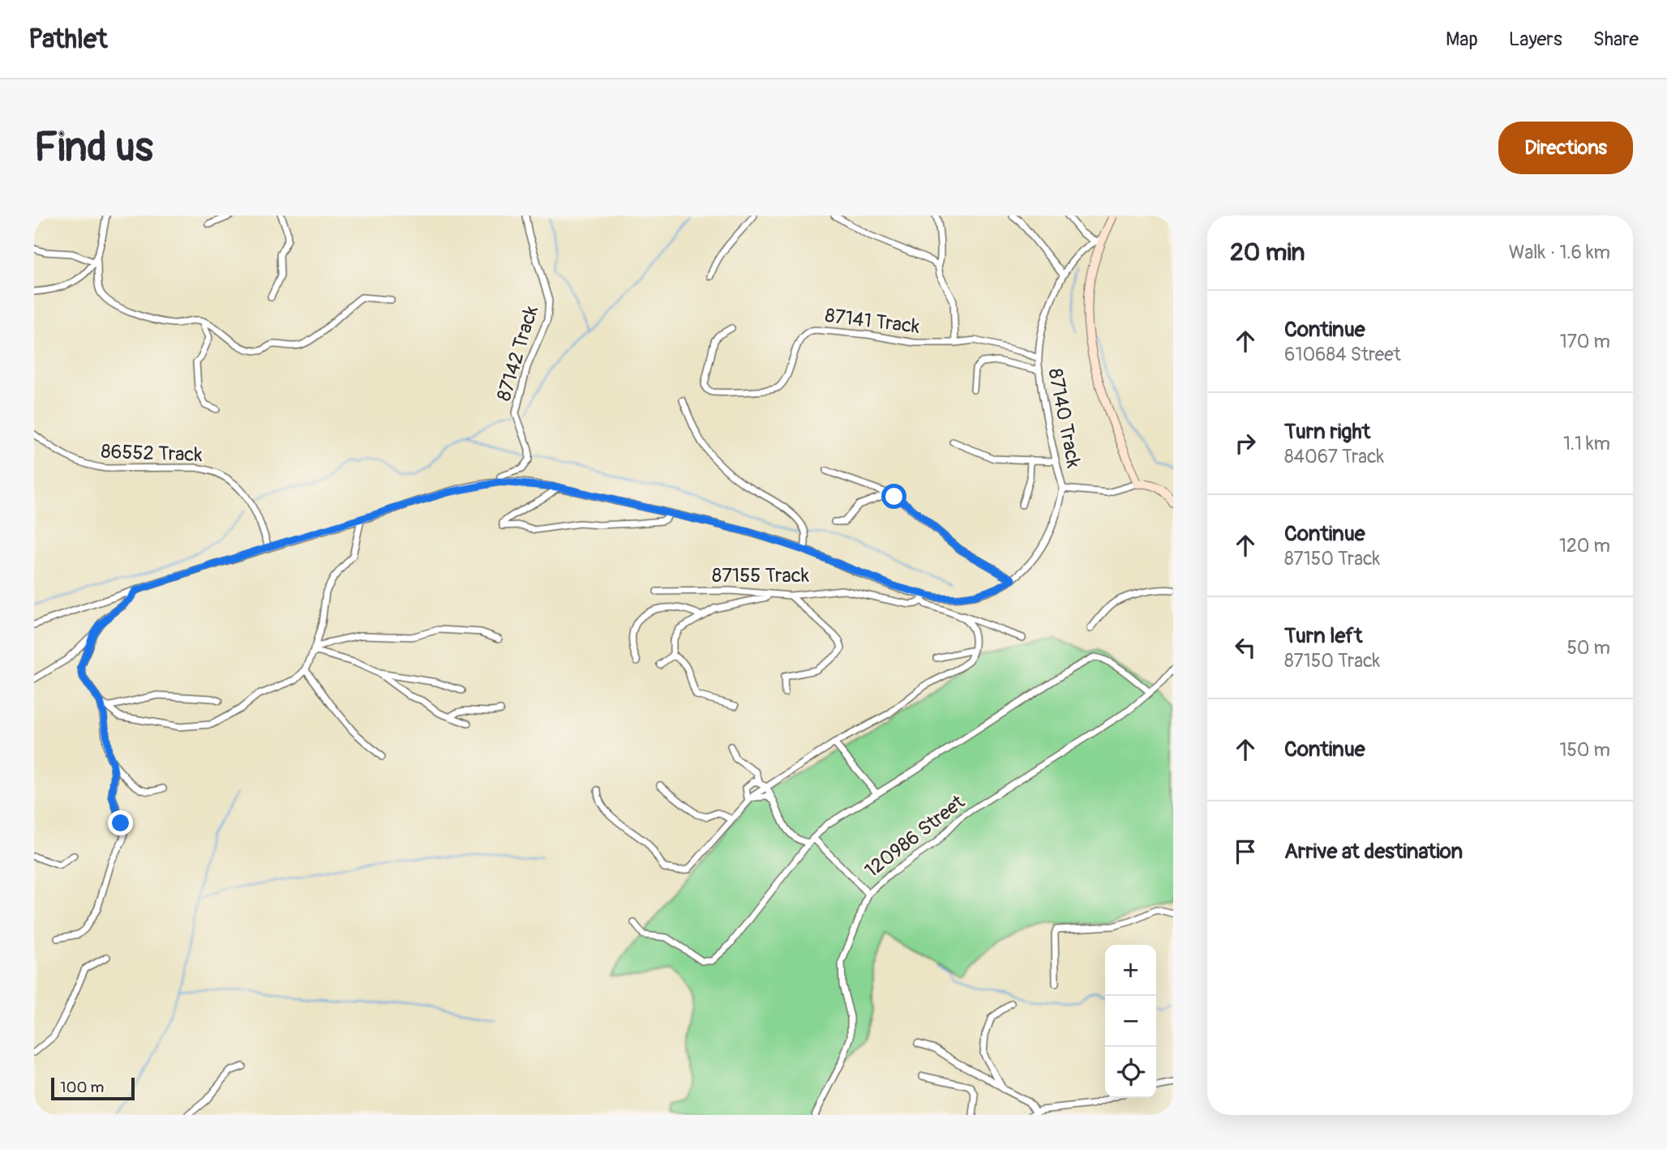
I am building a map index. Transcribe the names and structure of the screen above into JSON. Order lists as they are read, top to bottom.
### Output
{
  "streets": {
    "street": [
      "87141 Track",
      "87142 Track",
      "87140 Track",
      "86552 Track",
      "87155 Track",
      "120986 Street"
    ]
  },
  "crossings": [
    ["87141 Track", "87140 Track"]
  ],
  "scale_bar": "100 m",
  "page": {
    "header": "Pathlet",
    "nav": ["Map", "Layers", "Share"],
    "buttons": "Directions",
    "title": "Find us",
    "heading": ["20 min", "Walk · 1.6 km"],
    "list": [
      ["Continue", "610684 Street", "170 m"],
      ["Turn right", "84067 Track", "1.1 km"],
      ["Continue", "87150 Track", "120 m"],
      ["Turn left", "87150 Track", "50 m"],
      ["Continue", "150 m"],
      "Arrive at destination"
    ],
    "map_buttons": ["+", "−"],
    "scale": "100 m"
  }
}
